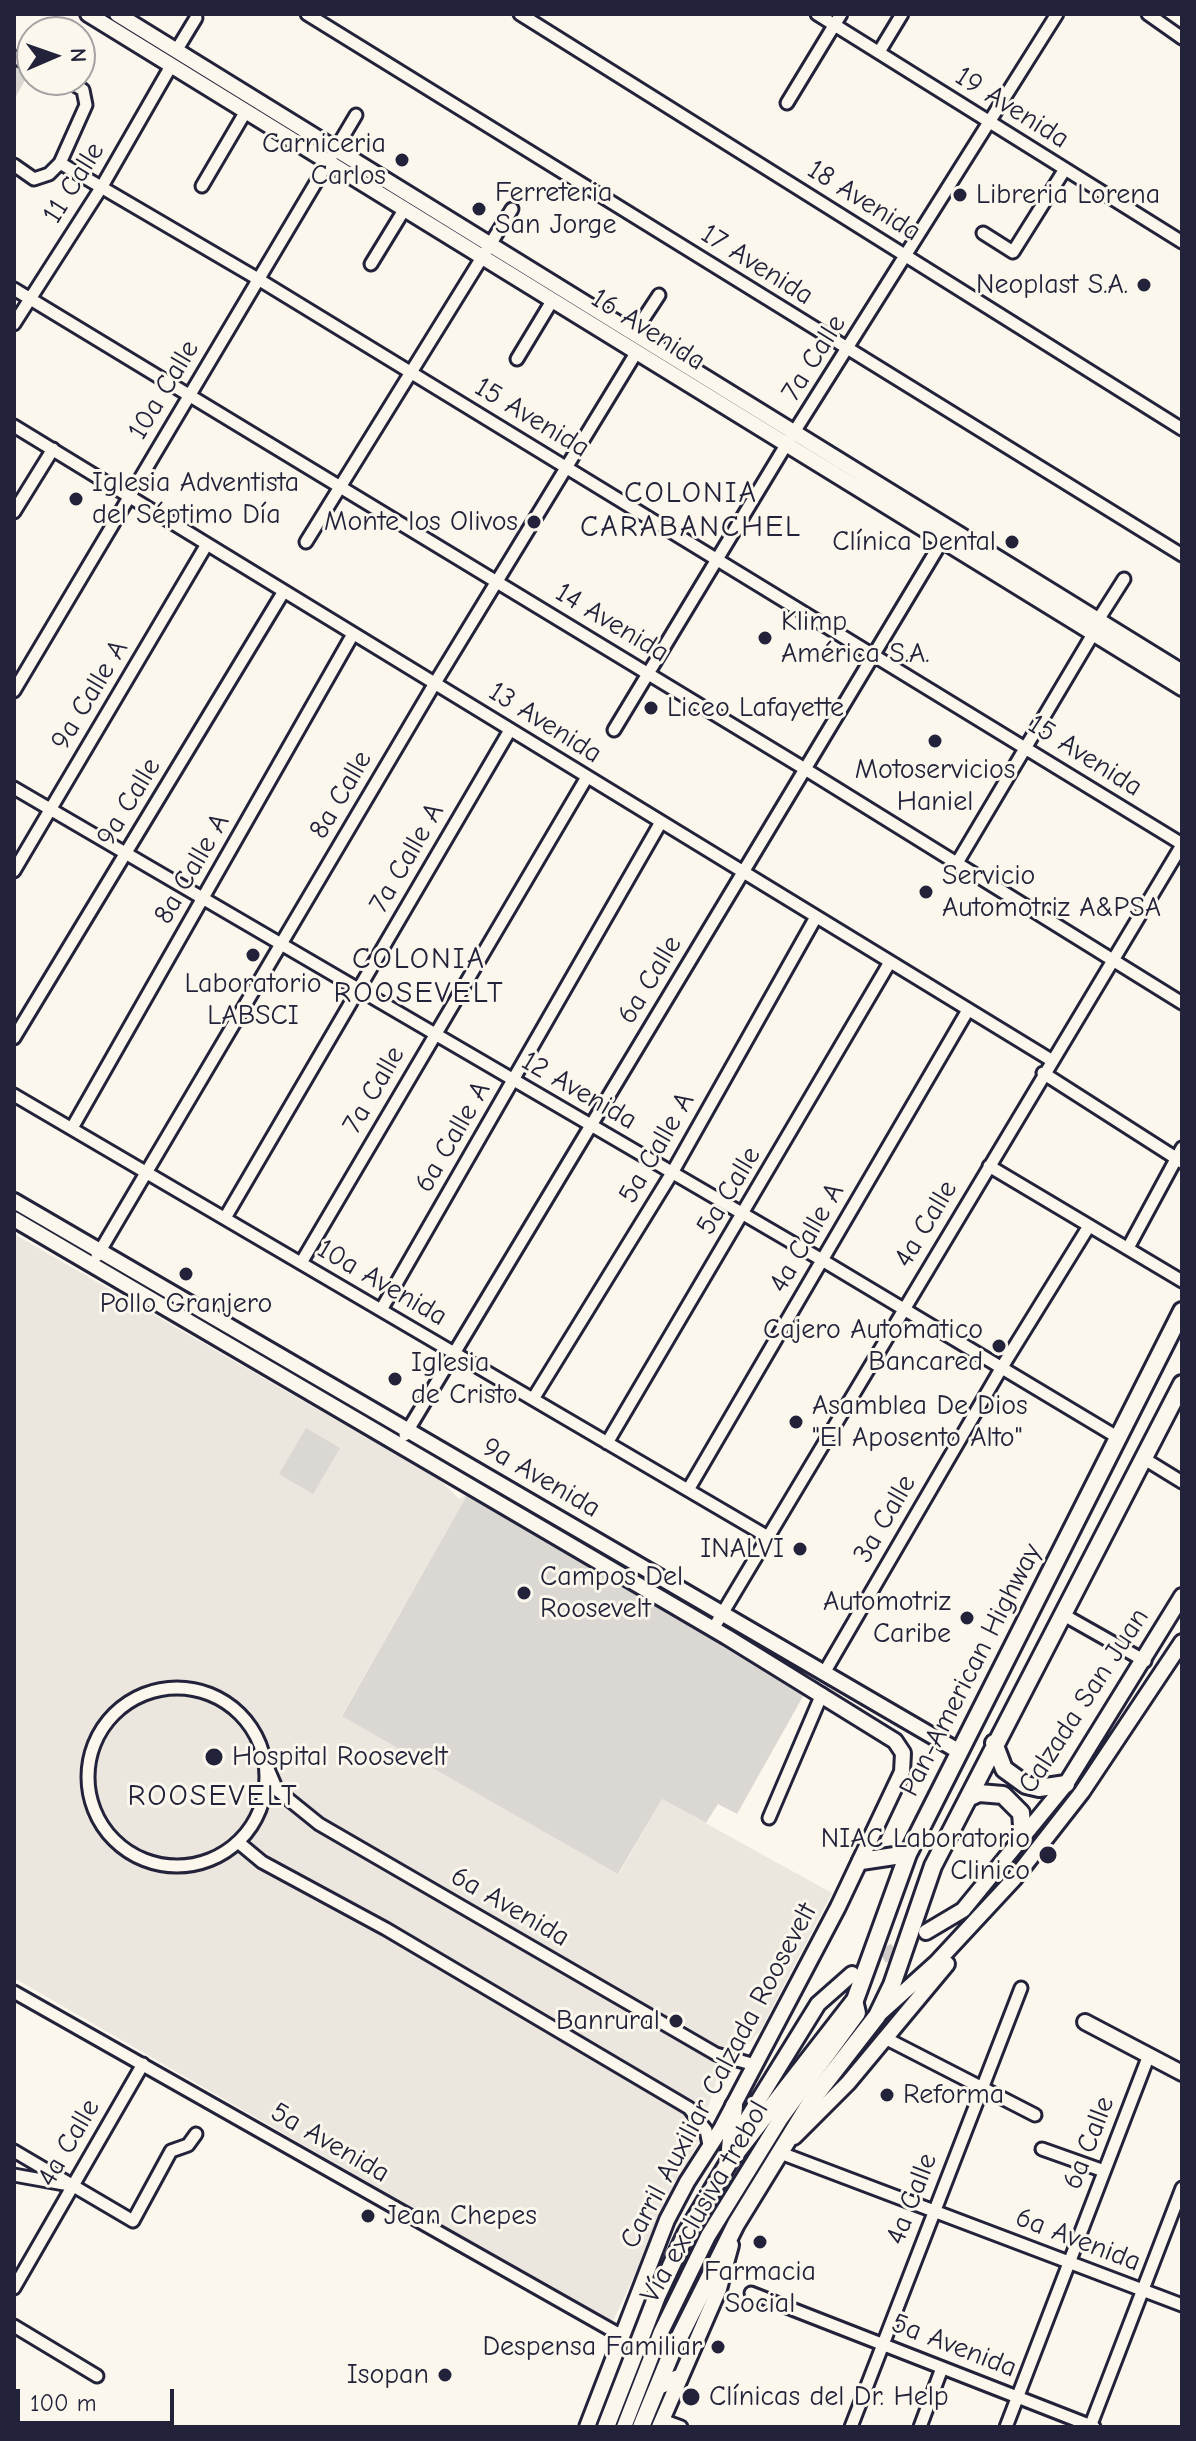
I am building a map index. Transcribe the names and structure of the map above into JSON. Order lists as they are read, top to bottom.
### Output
{
  "streets": {
    "highway": ["Pan-American Highway"],
    "main road": [
      "16 Avenida",
      "9a Avenida",
      "Calzada San Juan",
      "Carril Auxiliar Calzada Roosevelt",
      "Vía exclusiva trebol"
    ],
    "street": [
      "19 Avenida",
      "11 Calle",
      "18 Avenida",
      "17 Avenida",
      "7a Calle",
      "10a Calle",
      "15 Avenida",
      "14 Avenida",
      "9a Calle A",
      "13 Avenida",
      "8a Calle",
      "9a Calle",
      "7a Calle A",
      "8a Calle A",
      "6a Calle",
      "12 Avenida",
      "6a Calle A",
      "5a Calle A",
      "5a Calle",
      "4a Calle",
      "4a Calle A",
      "10a Avenida",
      "3a Calle",
      "6a Avenida",
      "5a Avenida"
    ]
  },
  "crossings": [
    ["19 Avenida", "7a Calle"],
    ["11 Calle", "16 Avenida"],
    ["11 Calle", "15 Avenida"],
    ["11 Calle", "14 Avenida"],
    ["18 Avenida", "7a Calle"],
    ["17 Avenida", "7a Calle"],
    ["16 Avenida", "7a Calle"],
    ["16 Avenida", "10a Calle"],
    ["16 Avenida", "8a Calle"],
    ["16 Avenida", "6a Calle"],
    ["7a Calle", "15 Avenida"],
    ["7a Calle", "14 Avenida"],
    ["7a Calle", "13 Avenida"],
    ["7a Calle", "12 Avenida"],
    ["7a Calle", "10a Avenida"],
    ["10a Calle", "15 Avenida"],
    ["10a Calle", "14 Avenida"],
    ["10a Calle", "13 Avenida"],
    ["15 Avenida", "8a Calle"],
    ["15 Avenida", "6a Calle"],
    ["15 Avenida", "4a Calle"],
    ["14 Avenida", "8a Calle"],
    ["14 Avenida", "6a Calle"],
    ["14 Avenida", "4a Calle"],
    ["9a Calle A", "13 Avenida"],
    ["9a Calle A", "12 Avenida"],
    ["13 Avenida", "8a Calle"],
    ["13 Avenida", "9a Calle"],
    ["13 Avenida", "7a Calle A"],
    ["13 Avenida", "8a Calle A"],
    ["13 Avenida", "6a Calle"],
    ["13 Avenida", "6a Calle A"],
    ["13 Avenida", "5a Calle A"],
    ["13 Avenida", "5a Calle"],
    ["13 Avenida", "4a Calle"],
    ["13 Avenida", "4a Calle A"],
    ["8a Calle", "12 Avenida"],
    ["8a Calle", "10a Avenida"],
    ["8a Calle", "9a Avenida"],
    ["9a Calle", "12 Avenida"],
    ["7a Calle A", "12 Avenida"],
    ["7a Calle A", "10a Avenida"],
    ["8a Calle A", "12 Avenida"],
    ["8a Calle A", "10a Avenida"],
    ["6a Calle", "12 Avenida"],
    ["6a Calle", "10a Avenida"],
    ["6a Calle", "9a Avenida"],
    ["6a Calle", "6a Avenida"],
    ["6a Calle", "5a Avenida"],
    ["12 Avenida", "6a Calle A"],
    ["12 Avenida", "5a Calle A"],
    ["12 Avenida", "5a Calle"],
    ["12 Avenida", "4a Calle"],
    ["12 Avenida", "4a Calle A"],
    ["12 Avenida", "3a Calle"],
    ["12 Avenida", "Pan-American Highway"],
    ["6a Calle A", "10a Avenida"],
    ["5a Calle A", "10a Avenida"],
    ["5a Calle", "10a Avenida"],
    ["4a Calle", "10a Avenida"],
    ["4a Calle", "9a Avenida"],
    ["4a Calle", "6a Avenida"],
    ["4a Calle", "5a Avenida"],
    ["4a Calle A", "10a Avenida"],
    ["9a Avenida", "3a Calle"],
    ["9a Avenida", "Pan-American Highway"],
    ["9a Avenida", "Carril Auxiliar Calzada Roosevelt"],
    ["Pan-American Highway", "Calzada San Juan"],
    ["Pan-American Highway", "6a Avenida"],
    ["6a Avenida", "Carril Auxiliar Calzada Roosevelt"],
    ["Carril Auxiliar Calzada Roosevelt", "5a Avenida"]
  ],
  "districts": ["COLONIA CARABANCHEL", "COLONIA ROOSEVELT", "ROOSEVELT"],
  "places": [
    "Carniceria Carlos",
    "Libreria Lorena",
    "Ferreteria San Jorge",
    "Neoplast S.A.",
    "Iglesia Adventista del Séptimo Día",
    "Monte los Olivos",
    "Clínica Dental",
    "Klimp América S.A.",
    "Liceo Lafayette",
    "Motoservicios Haniel",
    "Servicio Automotriz A&PSA",
    "Laboratorio LABSCI",
    "Pollo Granjero",
    "Cajero Automatico Bancared",
    "Iglesia de Cristo",
    "Asamblea De Dios \"El Aposento Alto\"",
    "INALVI",
    "Campos Del Roosevelt",
    "Automotriz Caribe",
    "Hospital Roosevelt",
    "NIAC Laboratorio Clinico",
    "Banrural",
    "Reforma",
    "Jean Chepes",
    "Farmacia Social",
    "Despensa Familiar",
    "Isopan",
    "Clínicas del Dr. Help"
  ],
  "scale_bar": "100 m",
  "north": "right"
}
